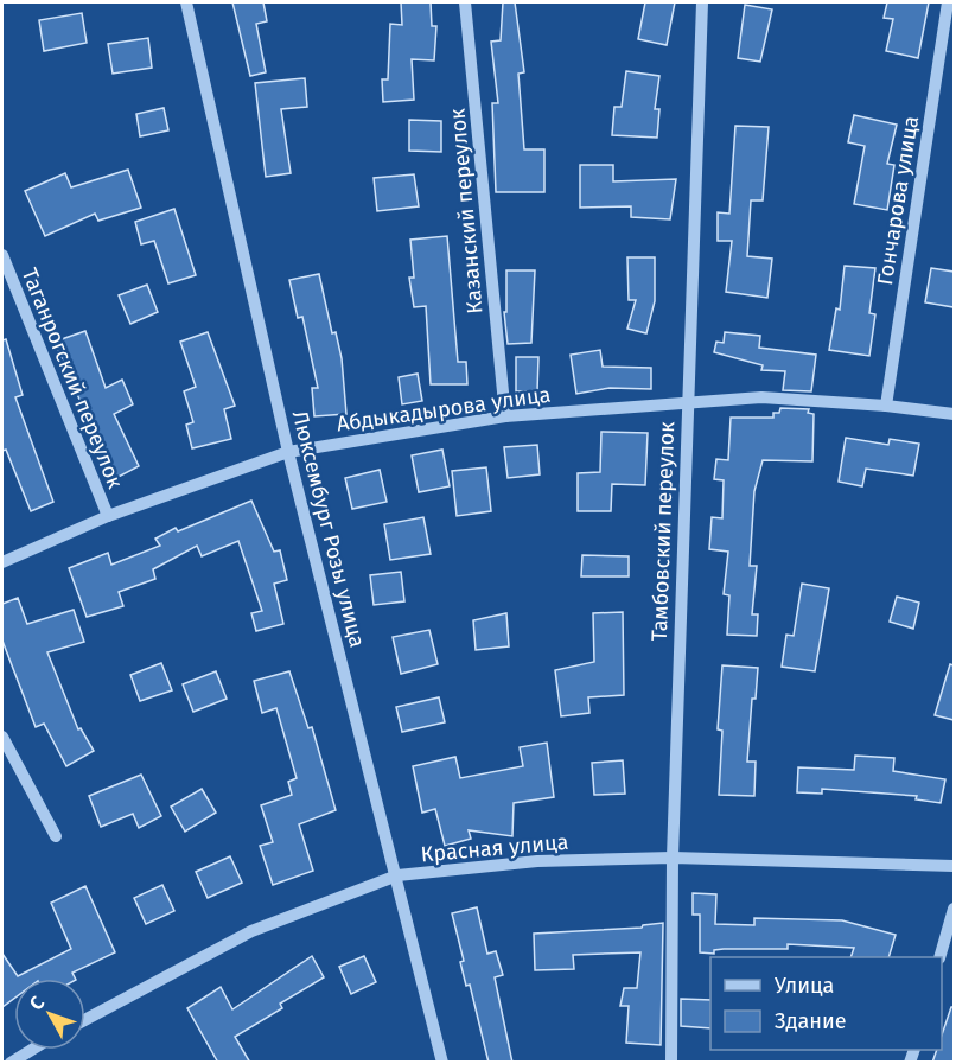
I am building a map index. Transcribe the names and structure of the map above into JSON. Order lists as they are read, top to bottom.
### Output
{
  "streets": {
    "street": [
      "Гончарова улица",
      "Казанский переулок",
      "Таганрогский переулок",
      "Абдыкадырова улица",
      "Люксембург Розы улица",
      "Тамбовский переулок",
      "Красная улица"
    ]
  },
  "crossings": [
    ["Гончарова улица", "Абдыкадырова улица"],
    ["Казанский переулок", "Абдыкадырова улица"],
    ["Таганрогский переулок", "Абдыкадырова улица"],
    ["Абдыкадырова улица", "Люксембург Розы улица"],
    ["Абдыкадырова улица", "Тамбовский переулок"],
    ["Люксембург Розы улица", "Красная улица"],
    ["Тамбовский переулок", "Красная улица"]
  ],
  "legend": ["Улица", "Здание"],
  "north": "top left"
}
